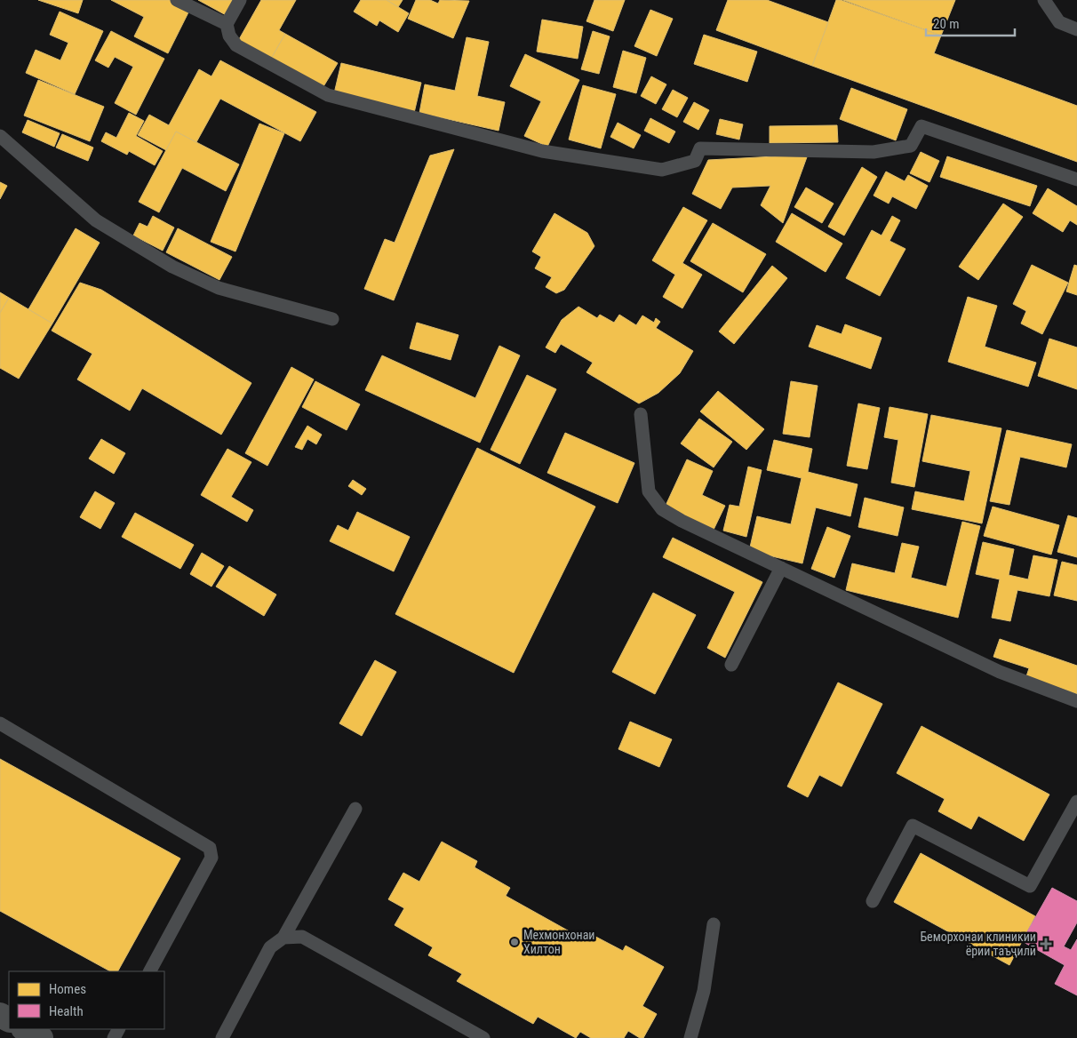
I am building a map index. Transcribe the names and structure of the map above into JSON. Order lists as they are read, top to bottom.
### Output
{
  "places": {
    "other": ["Мехмонхонаи Хилтон"],
    "health": ["Беморхонаи клиникии ёрии таъҷилӣ"]
  },
  "legend": ["Homes", "Health"],
  "scale_bar": "20 m"
}
